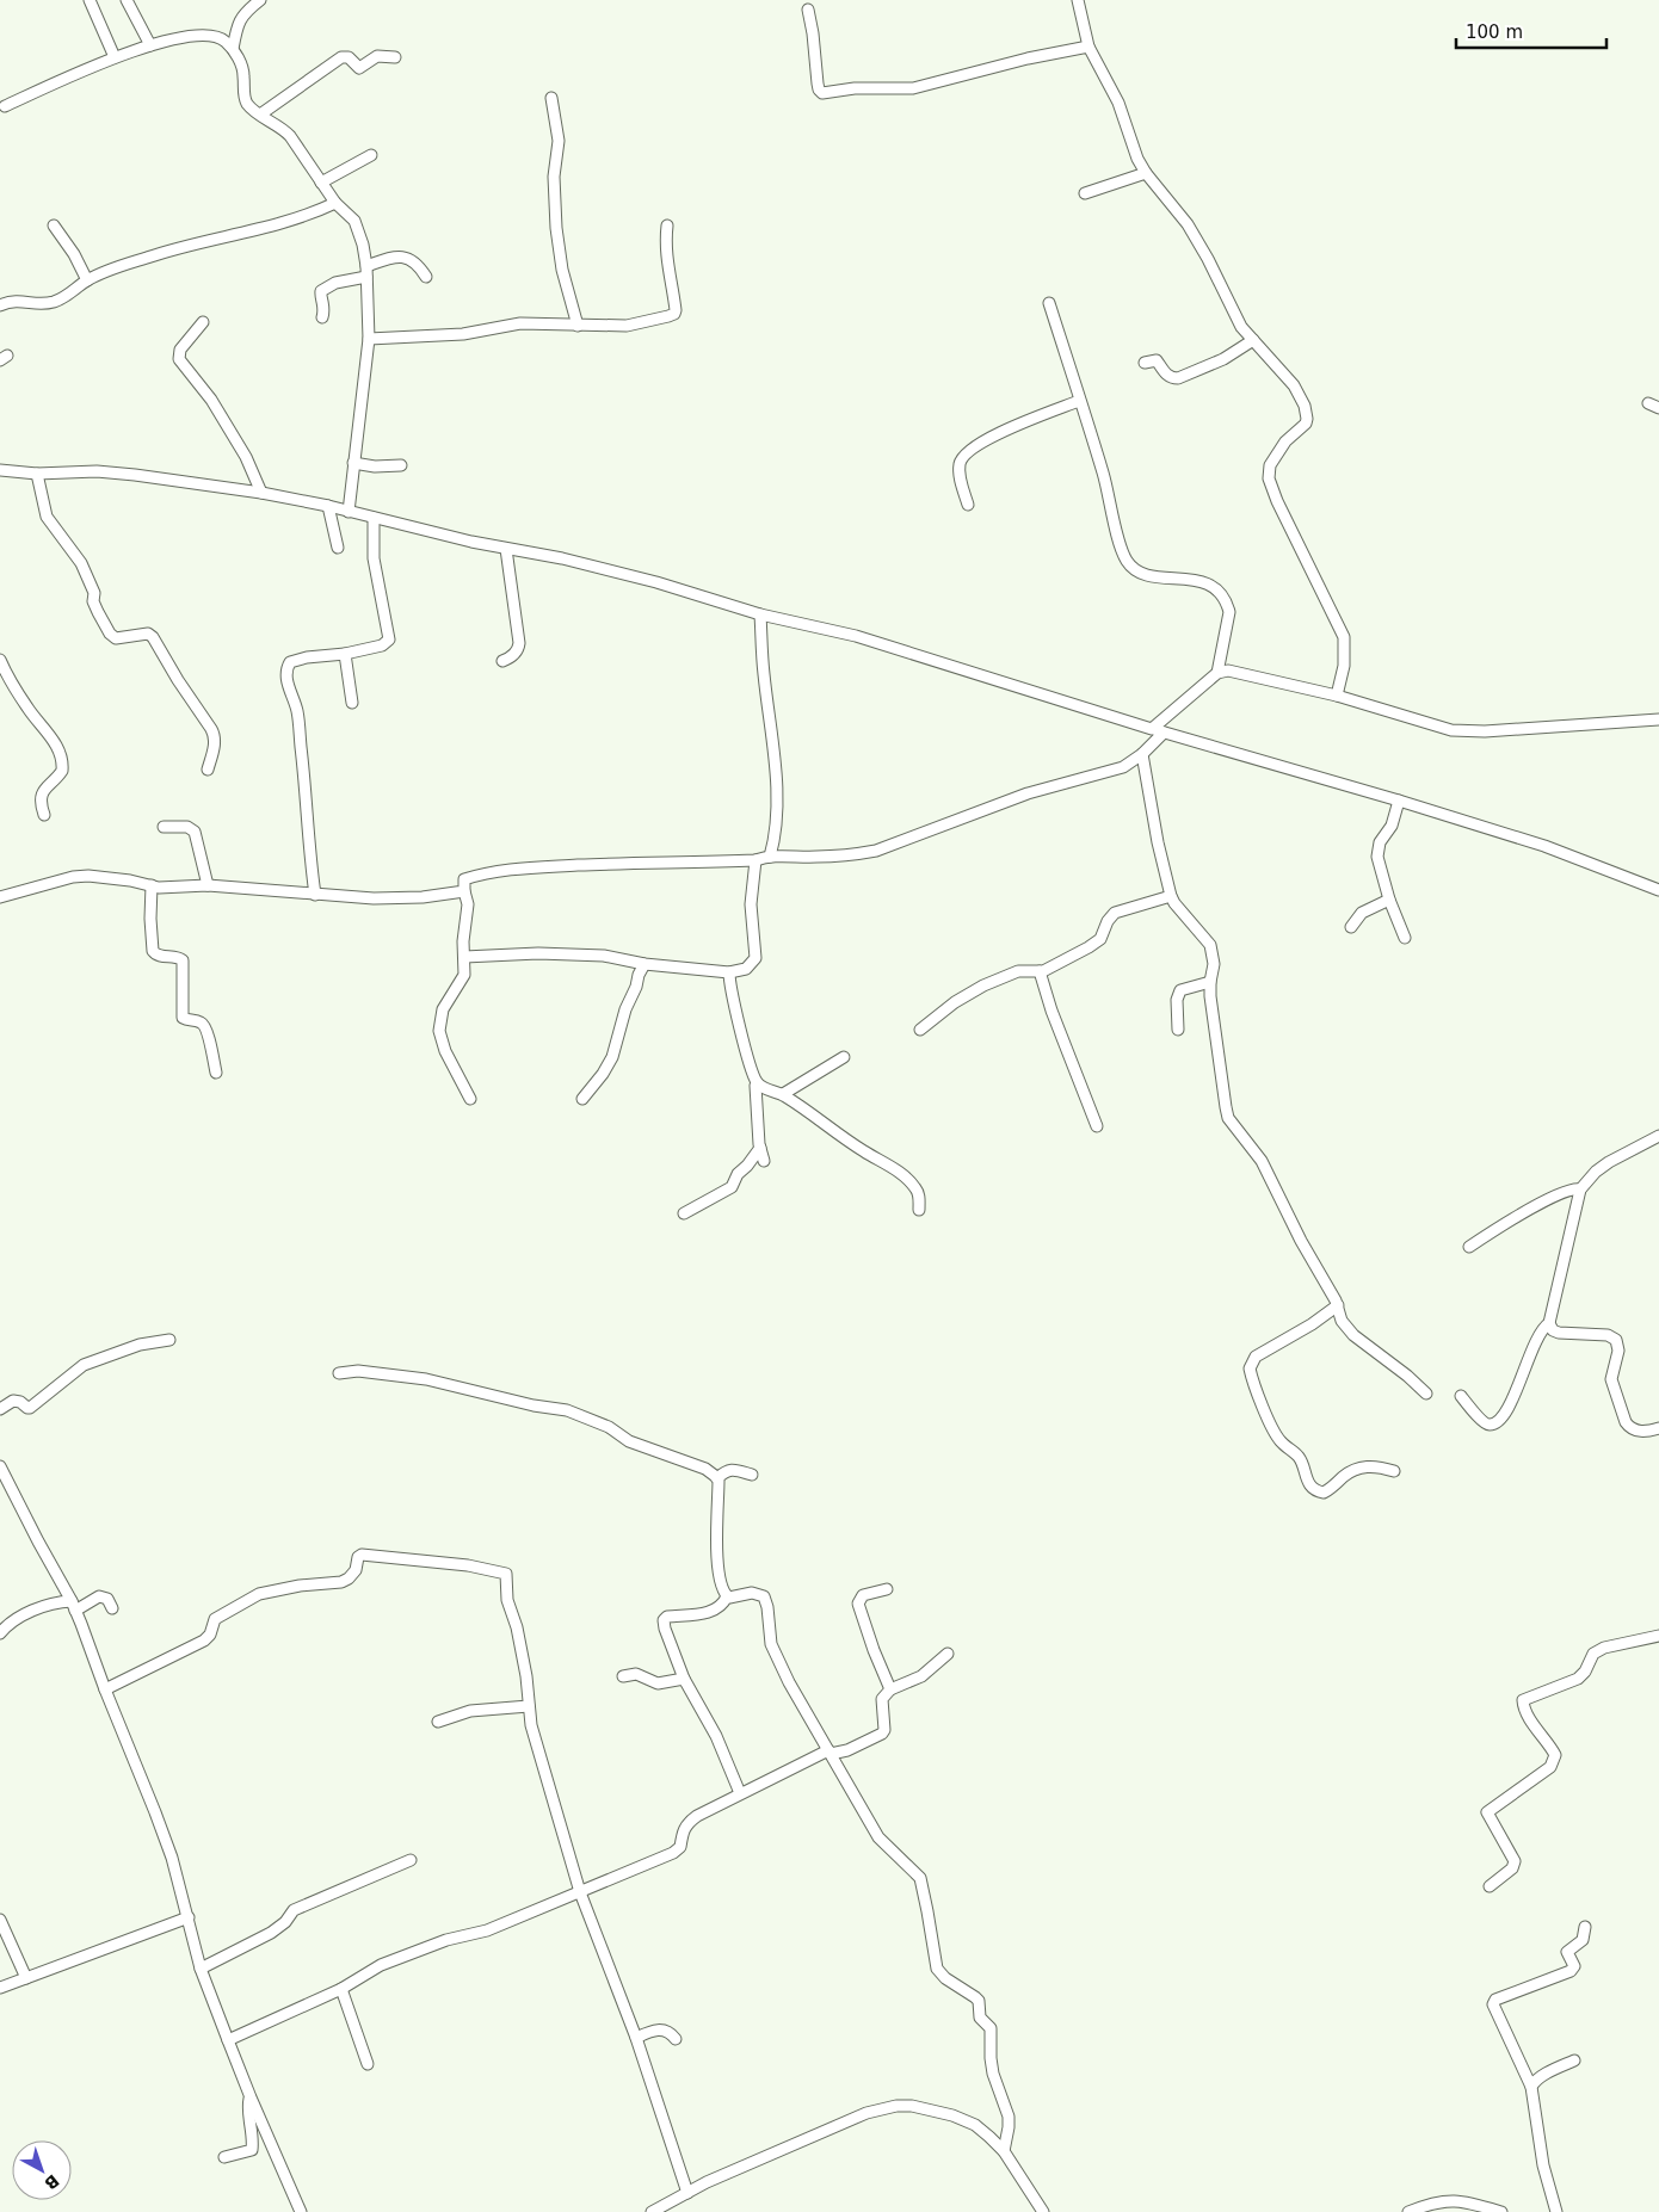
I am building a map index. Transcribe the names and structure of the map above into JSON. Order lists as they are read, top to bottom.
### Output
{
  "scale_bar": "100 m",
  "north": "bottom right"
}
